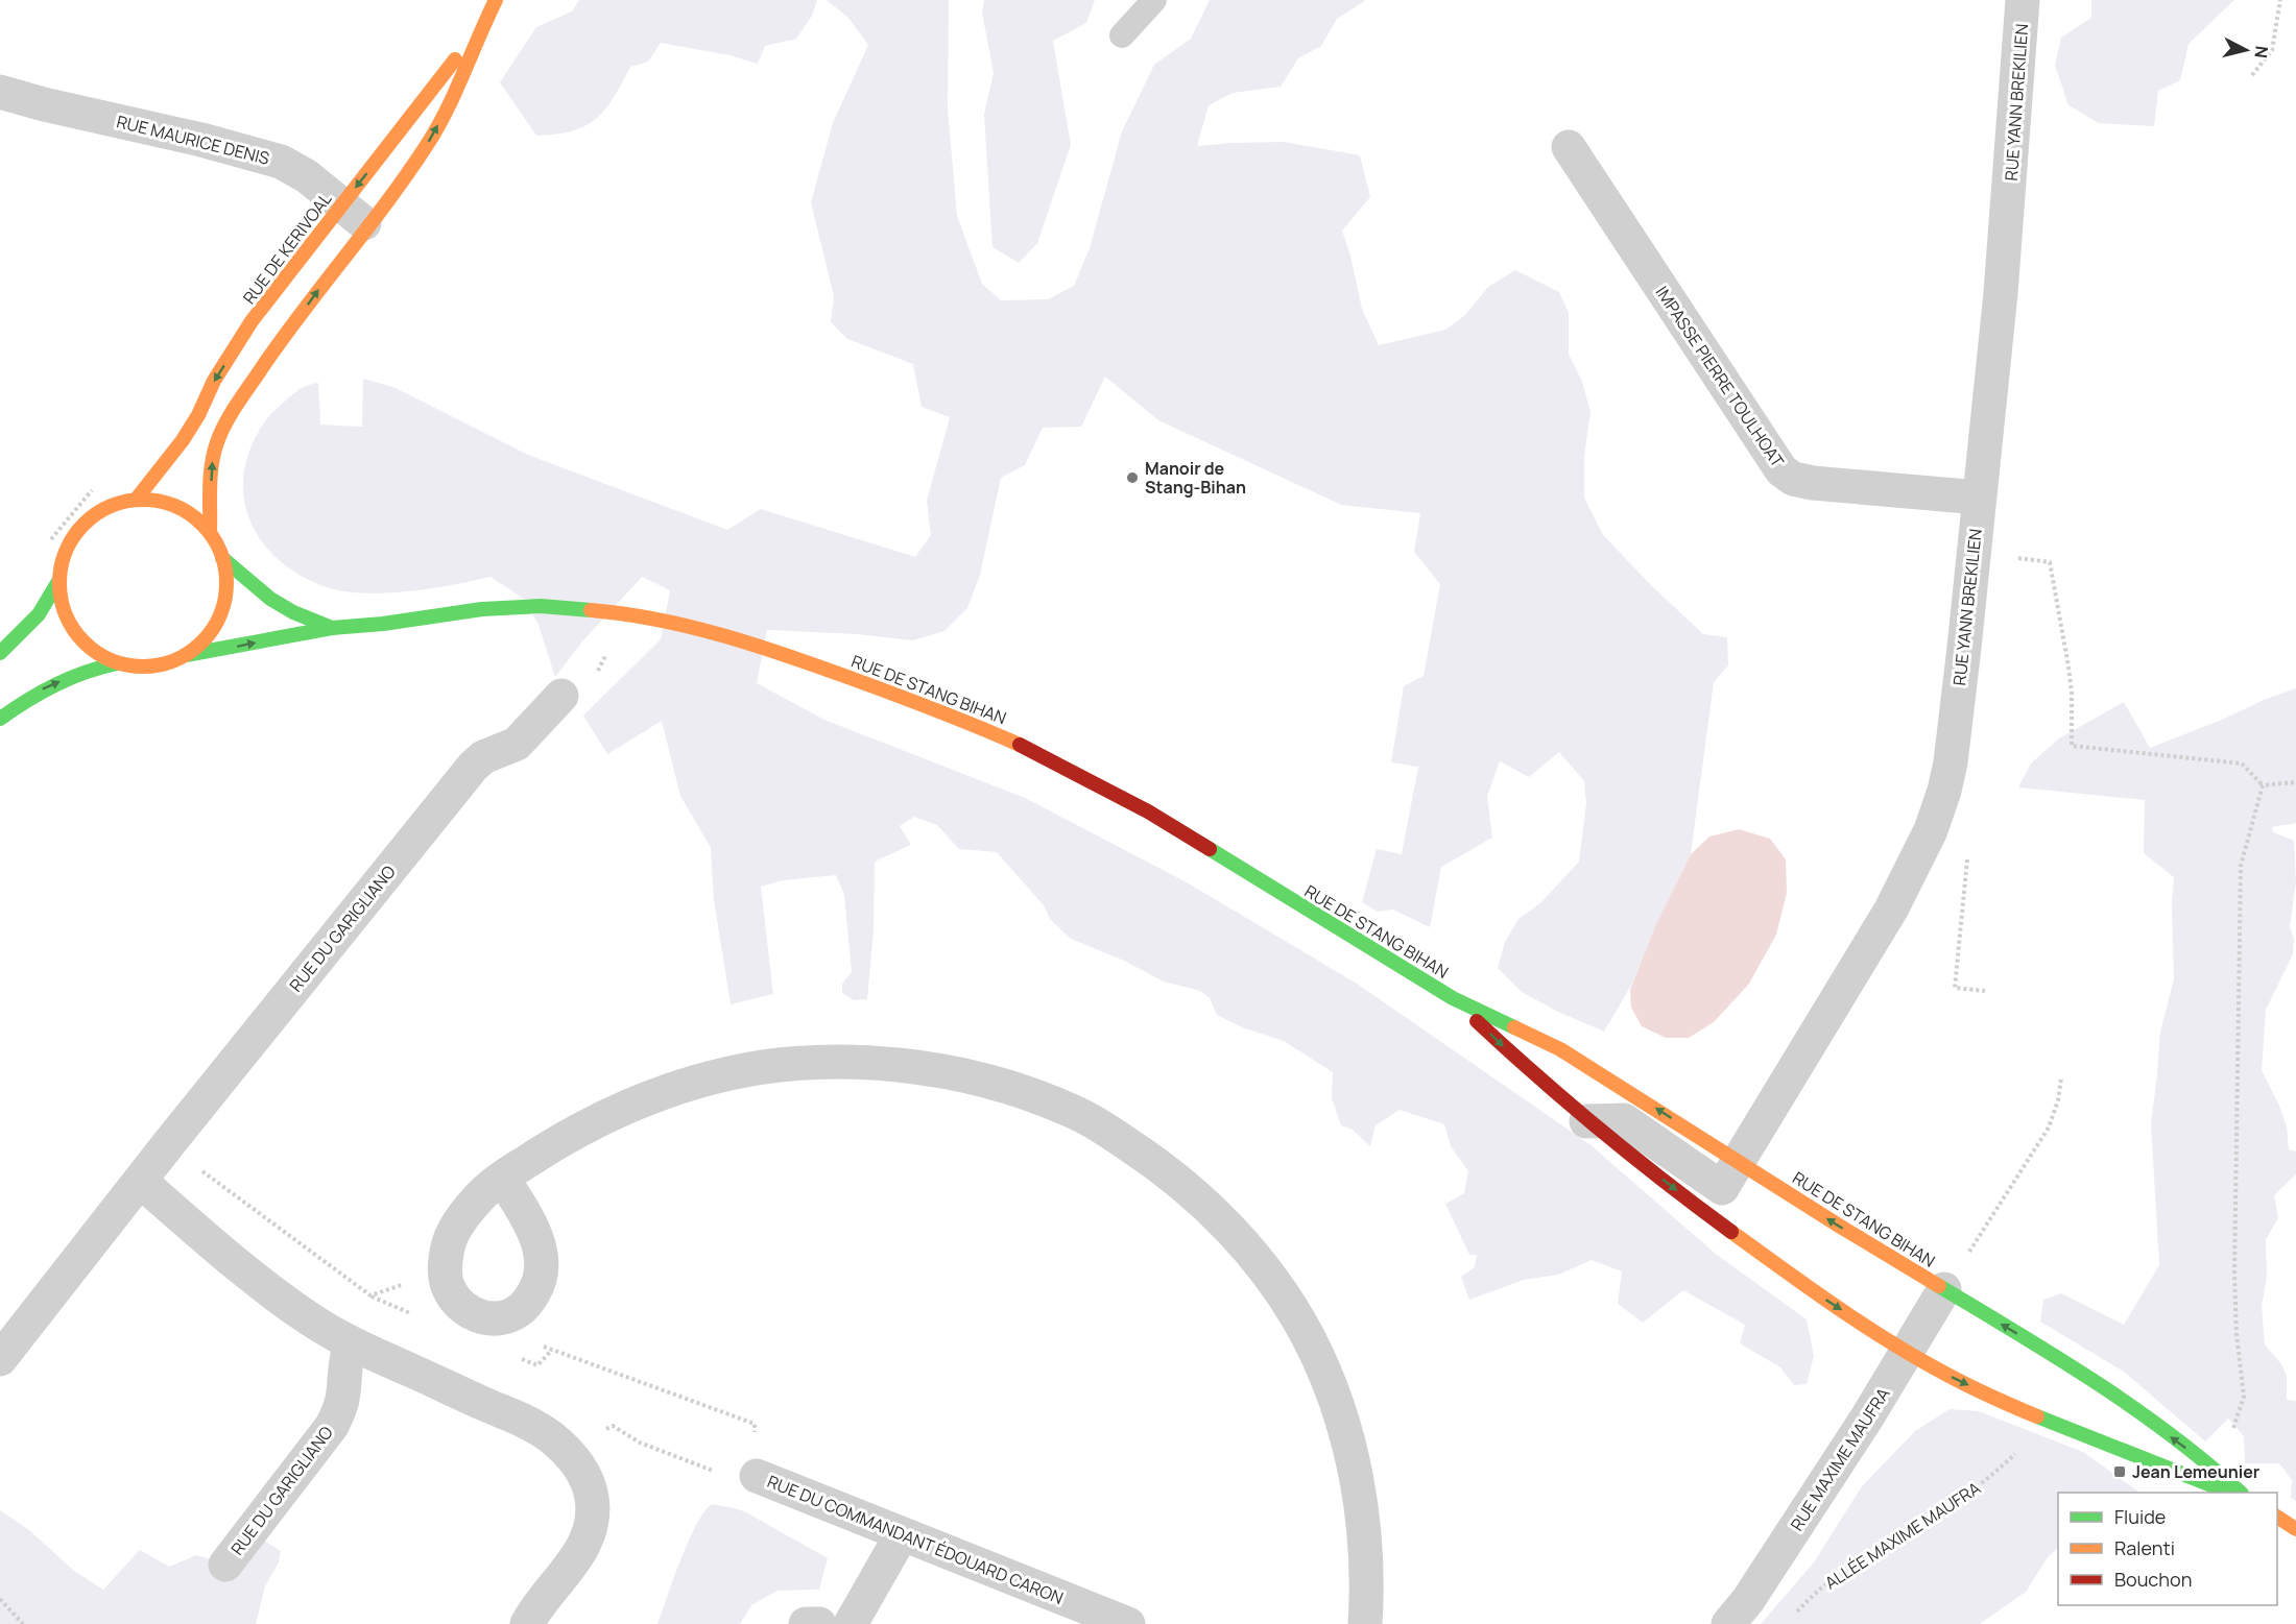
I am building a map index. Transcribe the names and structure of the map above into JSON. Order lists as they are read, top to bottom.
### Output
{
  "streets": {
    "street": [
      "RUE YANN BREKILIEN",
      "RUE MAURICE DENIS",
      "RUE DE KERIVOAL",
      "IMPASSE PIERRE TOULHOAT",
      "RUE DE STANG BIHAN",
      "RUE DU GARIGLIANO",
      "RUE MAXIME MAUFRA",
      "RUE DU COMMANDANT ÉDOUARD CARON"
    ],
    "path": ["ALLÉE MAXIME MAUFRA"]
  },
  "crossings": [
    ["RUE YANN BREKILIEN", "IMPASSE PIERRE TOULHOAT"],
    ["RUE YANN BREKILIEN", "RUE DE STANG BIHAN"],
    ["RUE MAURICE DENIS", "RUE DE KERIVOAL"],
    ["RUE DE KERIVOAL", "RUE DE STANG BIHAN"],
    ["RUE DE STANG BIHAN", "RUE MAXIME MAUFRA"],
    ["RUE DE STANG BIHAN", "ALLÉE MAXIME MAUFRA"]
  ],
  "places": {
    "other": ["Manoir de Stang-Bihan"],
    "transit": ["Jean Lemeunier"]
  },
  "legend": ["Fluide", "Ralenti", "Bouchon"],
  "north": "right"
}
